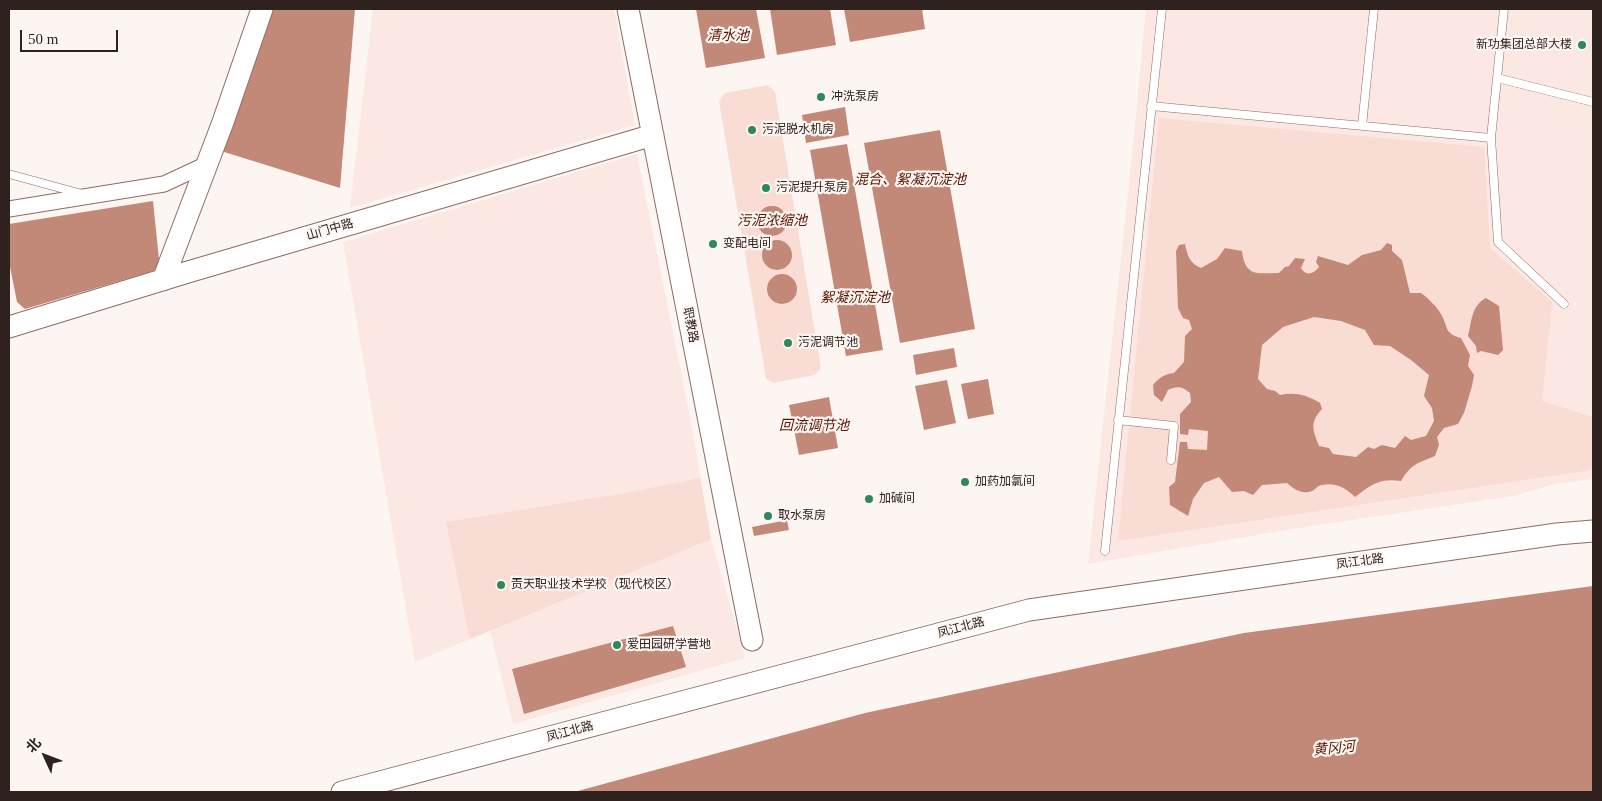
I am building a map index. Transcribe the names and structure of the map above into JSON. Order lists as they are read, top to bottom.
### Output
{
  "streets": {
    "street": ["山门中路", "职教路", "凤江北路"]
  },
  "crossings": [
    ["山门中路", "职教路"]
  ],
  "water": [
    "清水池",
    "混合、絮凝沉淀池",
    "污泥浓缩池",
    "絮凝沉淀池",
    "回流调节池",
    "黄冈河"
  ],
  "places": [
    "新功集团总部大楼",
    "冲洗泵房",
    "污泥脱水机房",
    "污泥提升泵房",
    "变配电间",
    "污泥调节池",
    "加药加氯间",
    "加碱间",
    "取水泵房",
    "贡天职业技术学校（现代校区）",
    "爱田园研学营地"
  ],
  "scale_bar": "50 m",
  "north": "top left"
}
